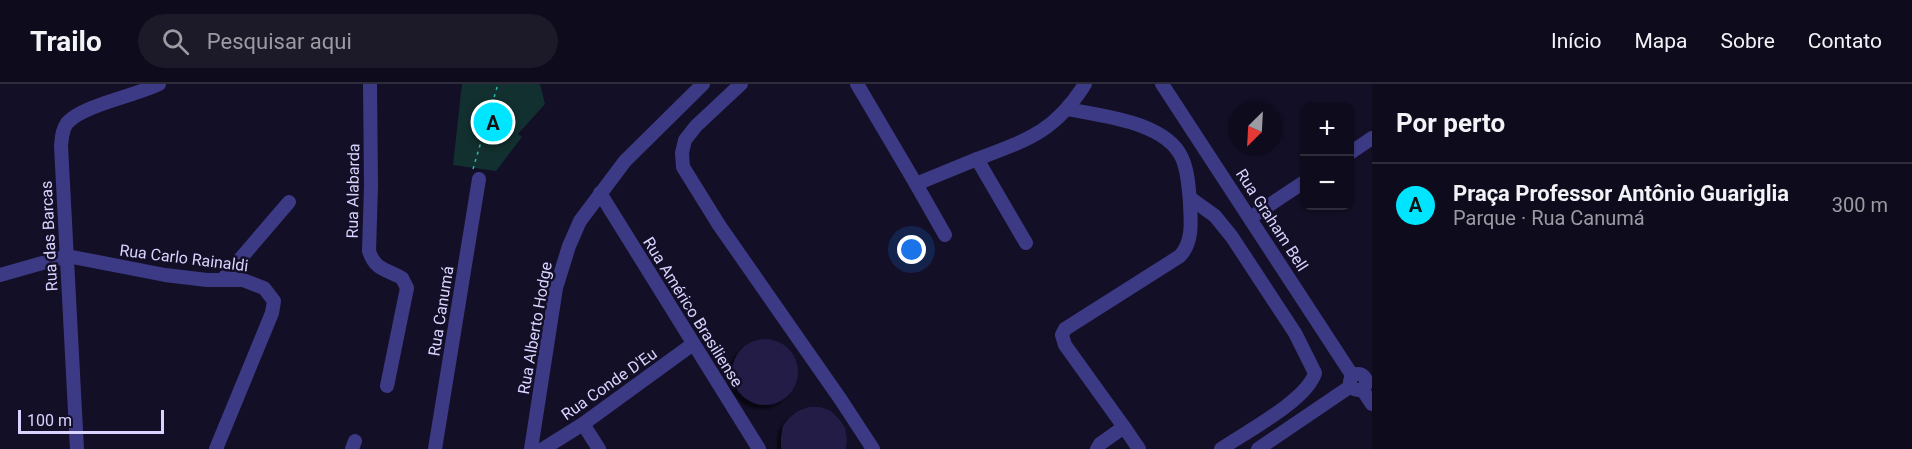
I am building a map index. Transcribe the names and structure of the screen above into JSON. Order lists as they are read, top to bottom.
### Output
{
  "streets": {
    "street": [
      "Rua Alabarda",
      "Rua Graham Bell",
      "Rua das Barcas",
      "Rua Carlo Rainaldi",
      "Rua Canumá",
      "Rua Américo Brasiliense",
      "Rua Alberto Hodge",
      "Rua Conde D'Eu"
    ]
  },
  "crossings": [
    ["Rua das Barcas", "Rua Carlo Rainaldi"],
    ["Rua Américo Brasiliense", "Rua Alberto Hodge"],
    ["Rua Américo Brasiliense", "Rua Conde D'Eu"]
  ],
  "scale_bar": "100 m",
  "north": "bottom left",
  "page": {
    "header": "Trailo",
    "search": "Pesquisar aqui",
    "nav": [
      "Início",
      "Mapa",
      "Sobre",
      "Contato"
    ],
    "heading": "Por perto",
    "pins": "A",
    "map_buttons": ["+", "−"],
    "list": [
      {
        "mark": "A",
        "name": "Praça Professor Antônio Guariglia",
        "note": "Parque · Rua Canumá",
        "value": "300 m"
      }
    ],
    "scale": "100 m"
  }
}
